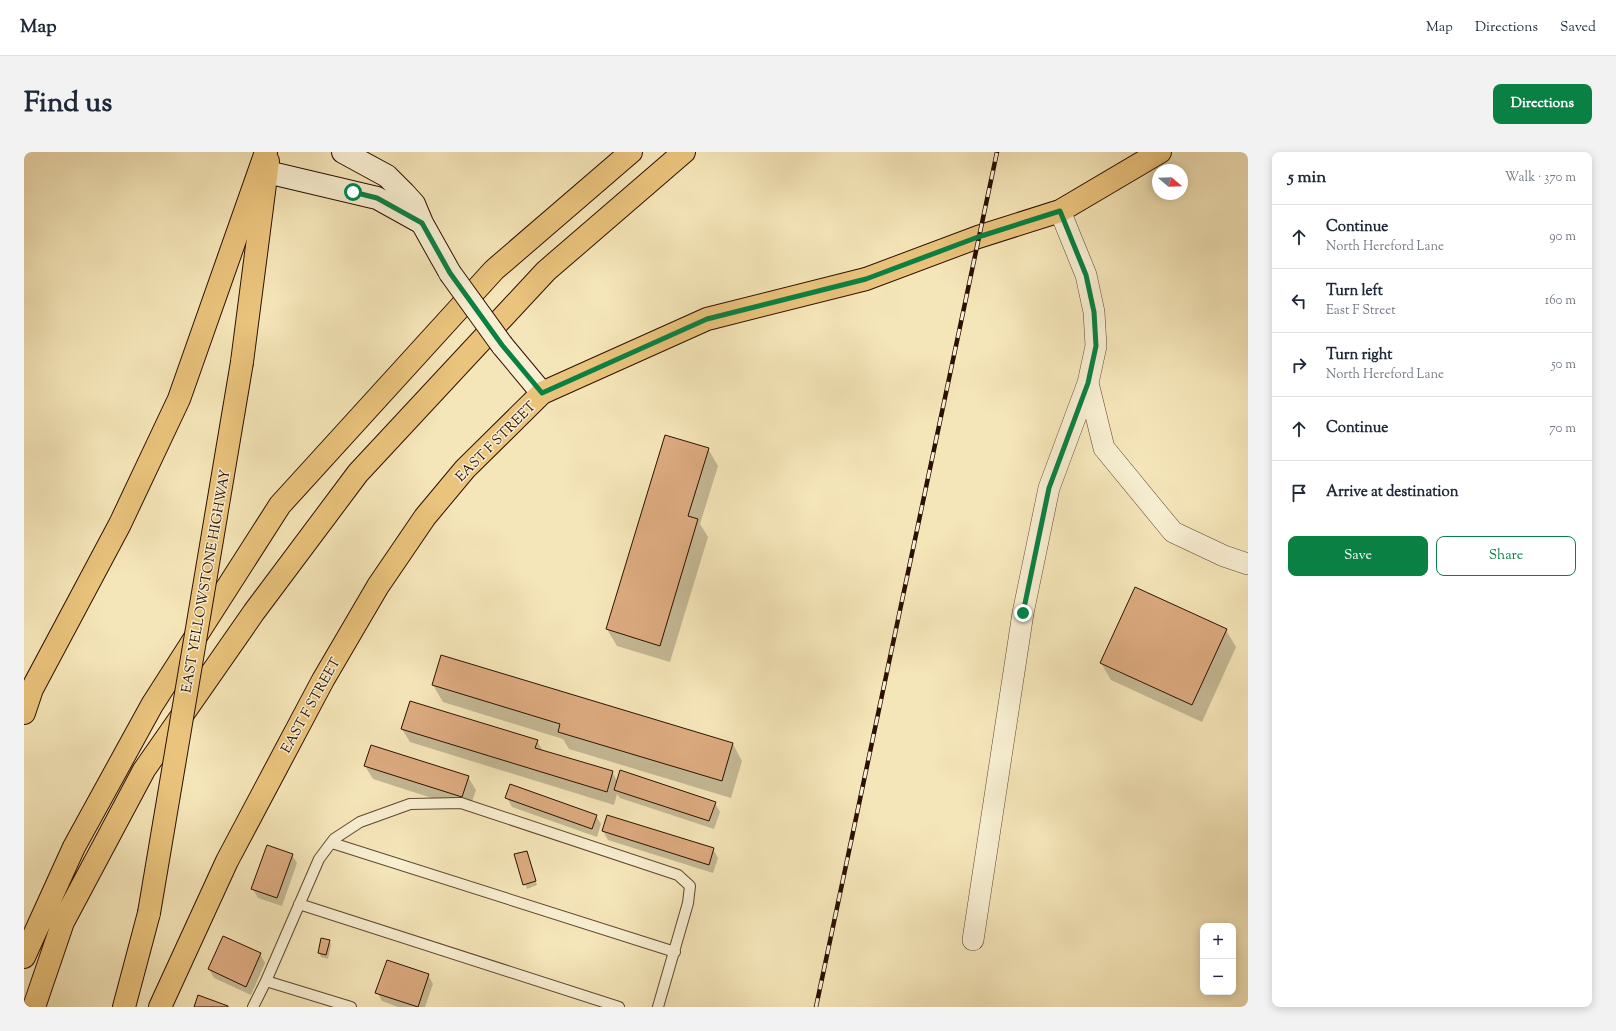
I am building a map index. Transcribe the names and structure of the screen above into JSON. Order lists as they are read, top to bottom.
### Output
{
  "streets": {
    "main road": ["EAST F STREET", "EAST YELLOWSTONE HIGHWAY"]
  },
  "north": "right",
  "page": {
    "header": "Map",
    "nav": ["Map", "Directions", "Saved"],
    "title": "Find us",
    "buttons": [
      "Directions",
      ["Save", "Share"]
    ],
    "heading": ["5 min", "Walk · 370 m"],
    "list": [
      ["Continue", "North Hereford Lane", "90 m"],
      ["Turn left", "East F Street", "160 m"],
      ["Turn right", "North Hereford Lane", "50 m"],
      ["Continue", "70 m"],
      "Arrive at destination"
    ],
    "map_buttons": ["+", "−"]
  }
}
